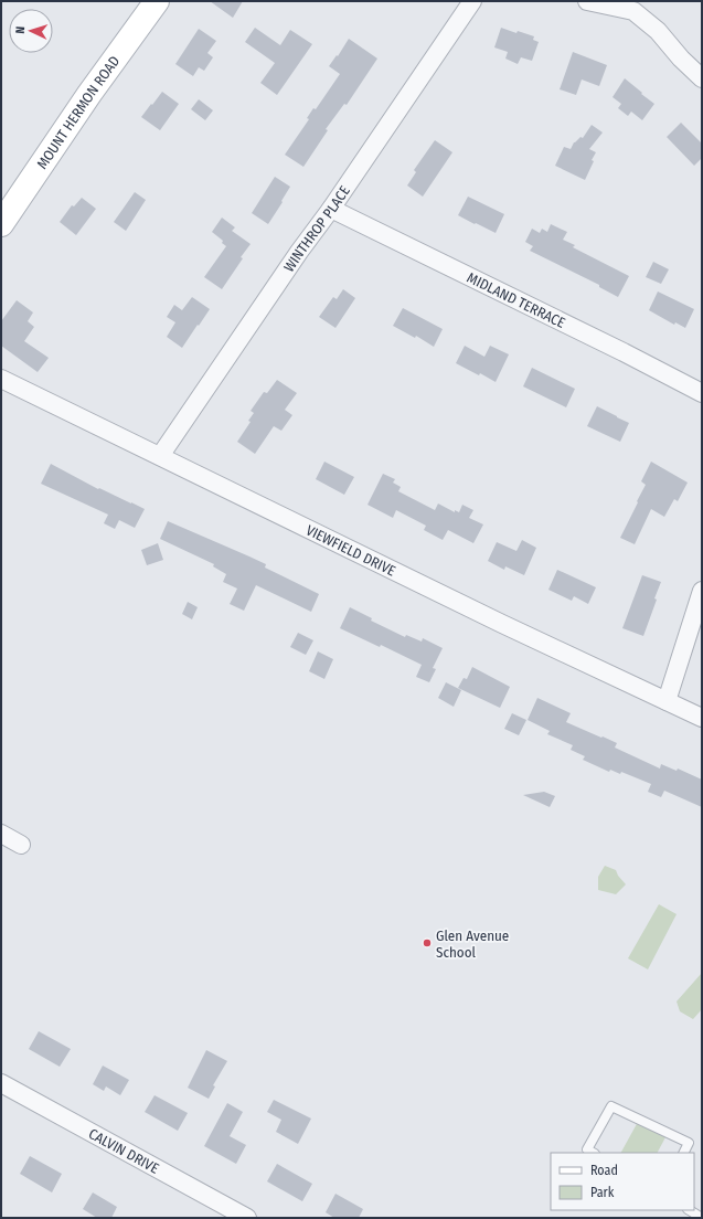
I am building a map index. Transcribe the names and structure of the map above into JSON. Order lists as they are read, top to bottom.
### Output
{
  "streets": {
    "main road": ["MOUNT HERMON ROAD"],
    "street": [
      "WINTHROP PLACE",
      "MIDLAND TERRACE",
      "VIEWFIELD DRIVE",
      "CALVIN DRIVE"
    ]
  },
  "crossings": [
    ["WINTHROP PLACE", "MIDLAND TERRACE"],
    ["WINTHROP PLACE", "VIEWFIELD DRIVE"]
  ],
  "places": ["Glen Avenue School"],
  "legend": ["Road", "Park"],
  "north": "left"
}
